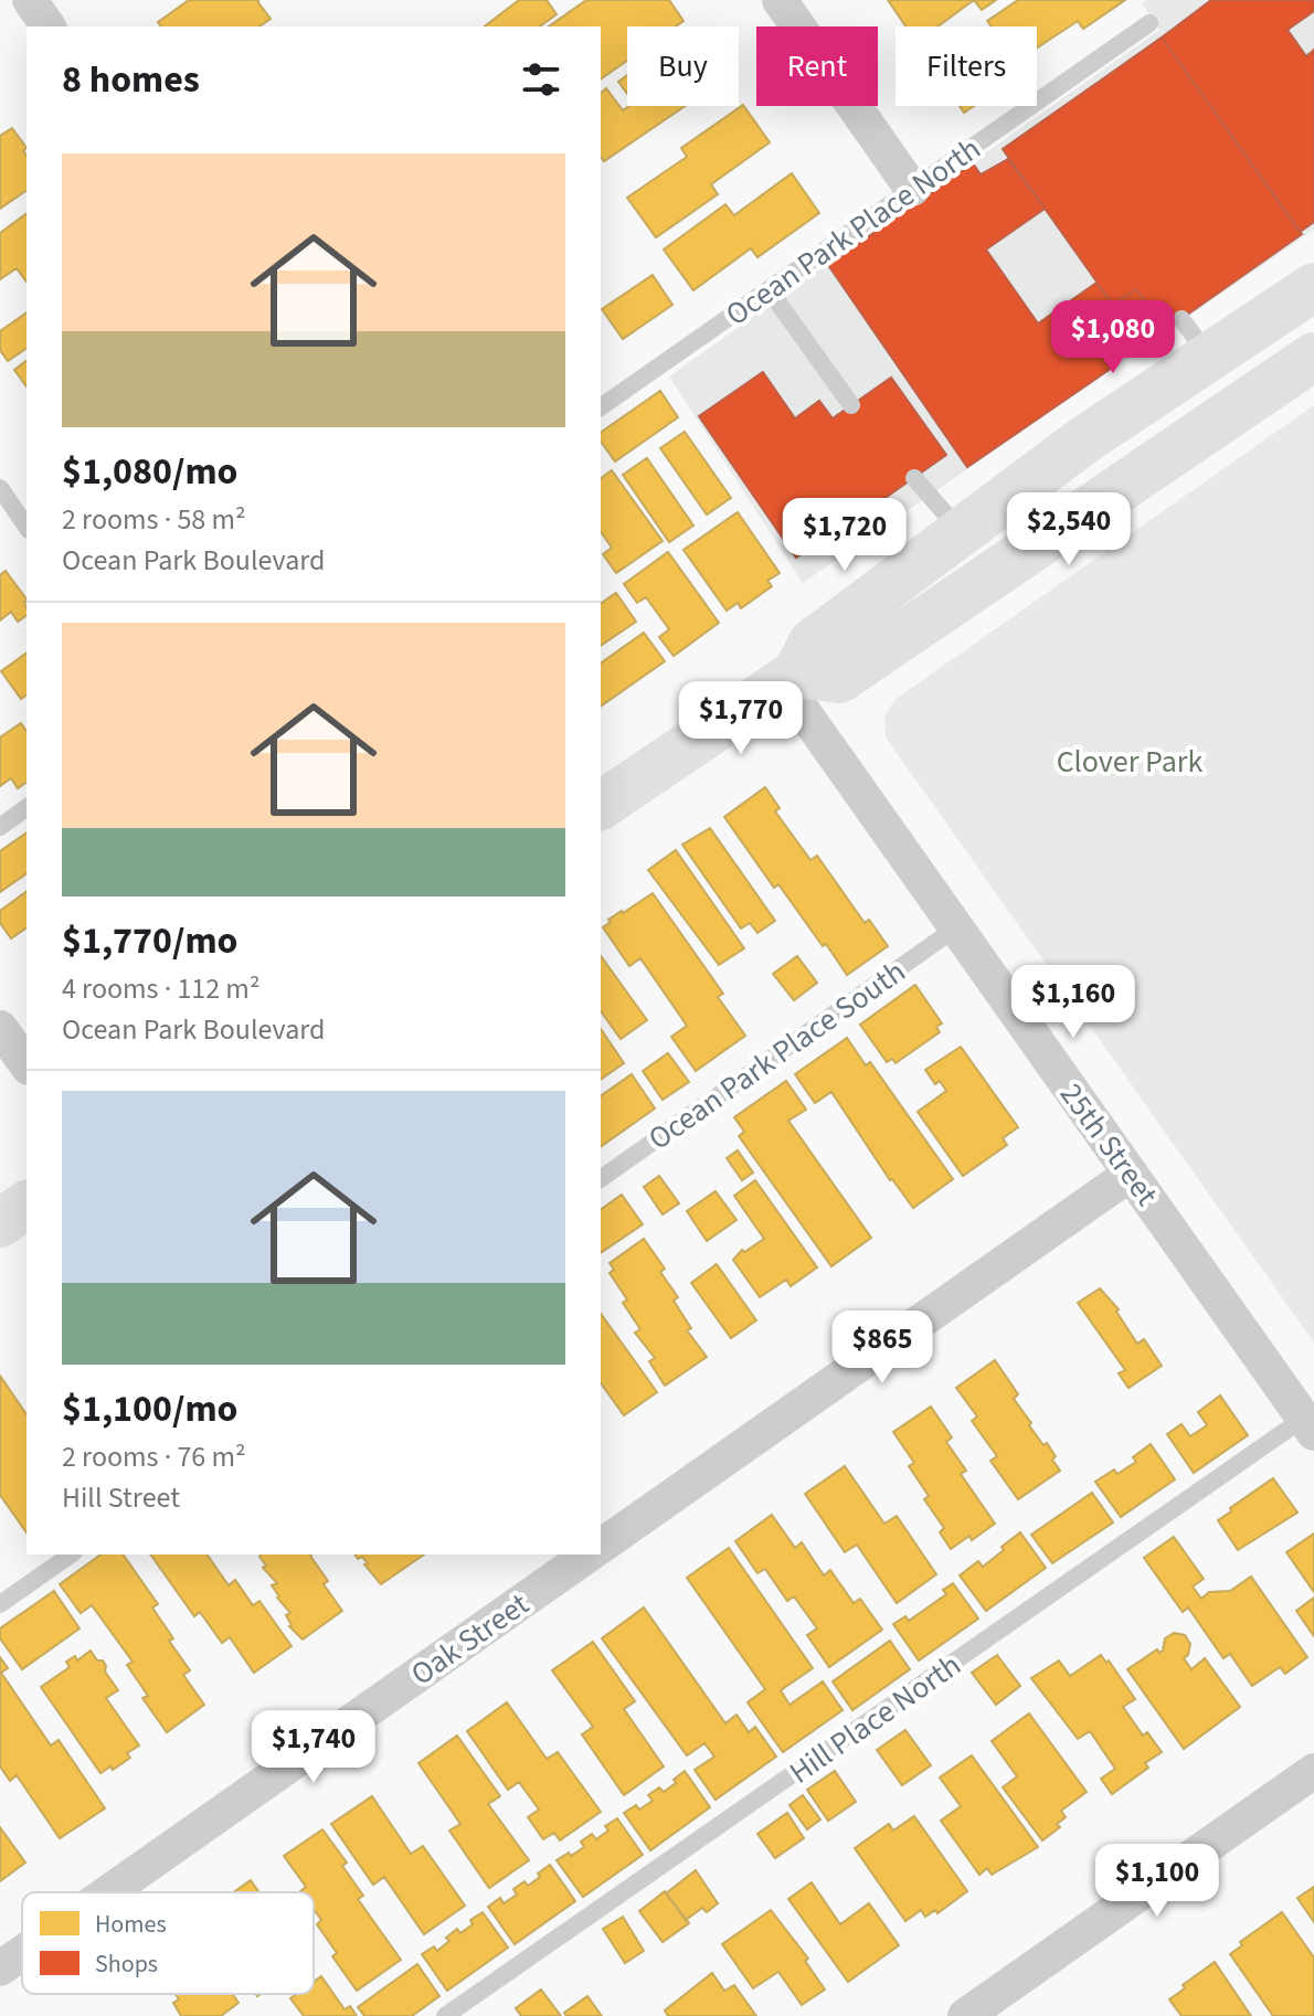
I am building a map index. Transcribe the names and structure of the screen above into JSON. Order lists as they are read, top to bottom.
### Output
{
  "streets": {
    "street": ["25th Street", "Oak Street"],
    "lane": ["Ocean Park Place North", "Ocean Park Place South", "Hill Place North"]
  },
  "crossings": [
    ["Ocean Park Place South", "25th Street"],
    ["25th Street", "Hill Place North"]
  ],
  "parks": ["Clover Park"],
  "legend": ["Homes", "Shops"],
  "page": {
    "chip": ["Buy", "Rent", "Filters"],
    "heading": "8 homes",
    "list": [
      {
        "name": "$1,080/mo",
        "note": "2 rooms · 58 m² · Ocean Park Boulevard"
      },
      {
        "name": "$1,770/mo",
        "note": "4 rooms · 112 m² · Ocean Park Boulevard"
      },
      {
        "name": "$1,100/mo",
        "note": "2 rooms · 76 m² · Hill Street"
      }
    ],
    "price": [
      "$1,080",
      "$2,540",
      "$1,720",
      "$1,770",
      "$1,160",
      "$865",
      "$1,740",
      "$1,100"
    ]
  }
}
